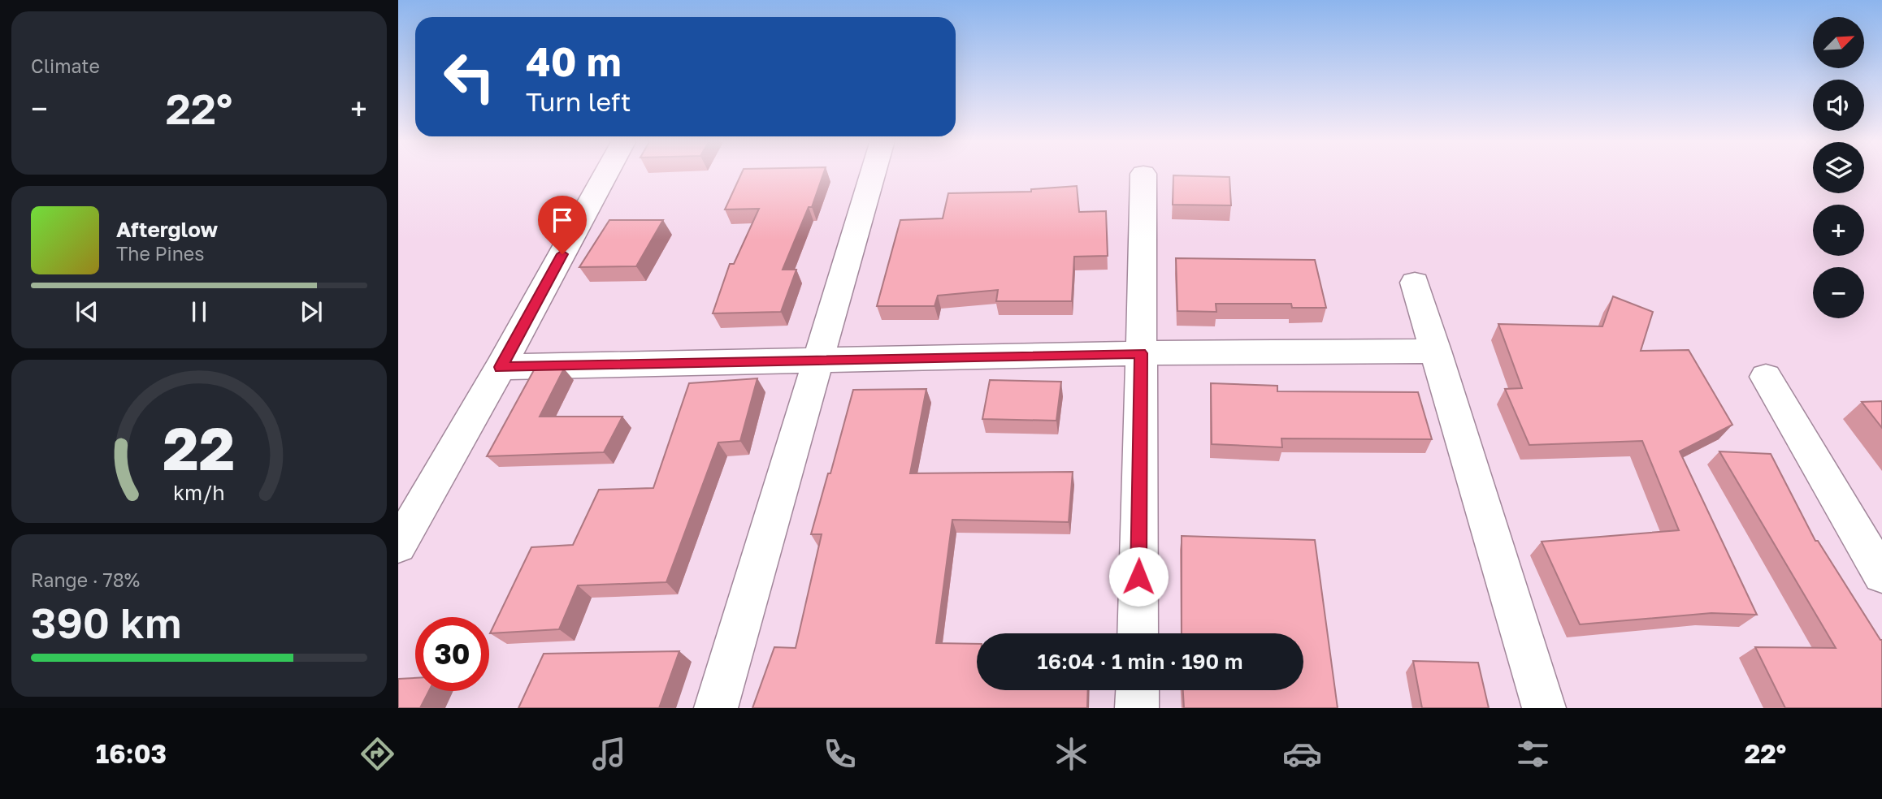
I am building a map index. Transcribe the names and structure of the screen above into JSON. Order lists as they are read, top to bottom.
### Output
{
  "north": "top right",
  "page": {
    "tile": [
      "Climate",
      ["Range · 78%", "390 km"]
    ],
    "map_buttons": ["+", "−"],
    "turn": ["40 m", "Turn left"],
    "heat": ["−", "22°", "+"],
    "song": ["Afterglow", "The Pines"],
    "limit": "30",
    "trip": "16:04 · 1 min · 190 m",
    "tabs": ["16:03", "22°"],
    "gauge": ["22", "km/h"]
  }
}
